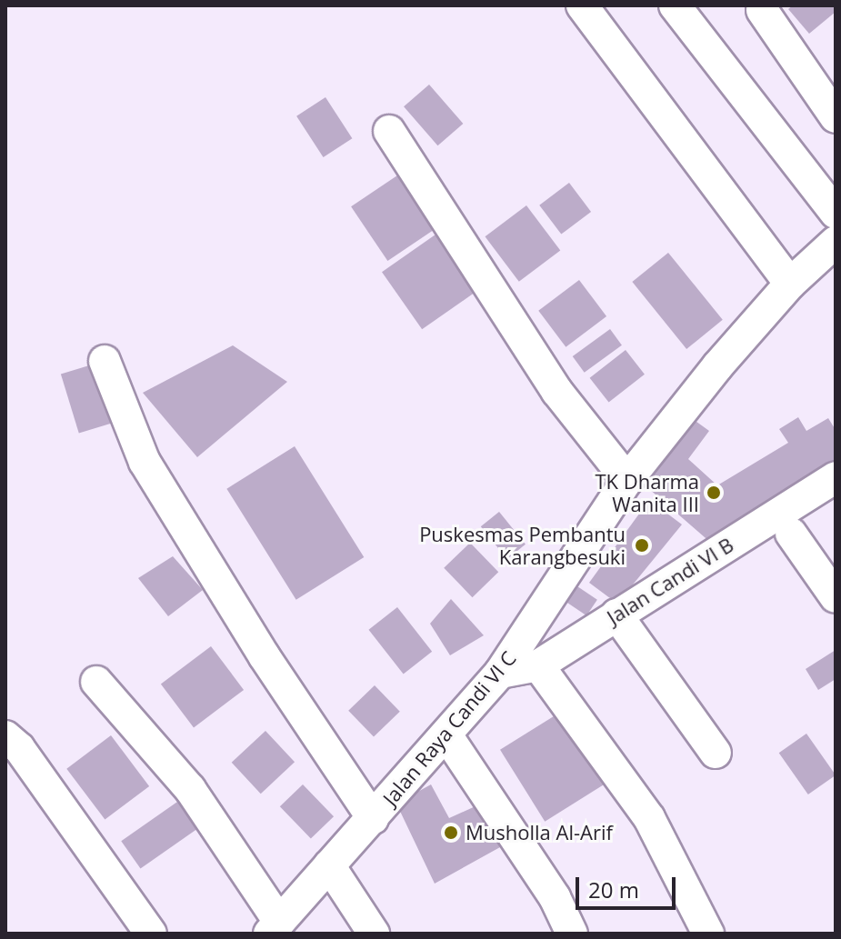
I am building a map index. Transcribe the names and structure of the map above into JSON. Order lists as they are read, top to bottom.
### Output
{
  "streets": {
    "street": ["Jalan Candi VI B", "Jalan Raya Candi VI C"]
  },
  "crossings": [
    ["Jalan Candi VI B", "Jalan Raya Candi VI C"]
  ],
  "places": ["TK Dharma Wanita III", "Puskesmas Pembantu Karangbesuki", "Musholla Al-Arif"],
  "scale_bar": "20 m"
}
